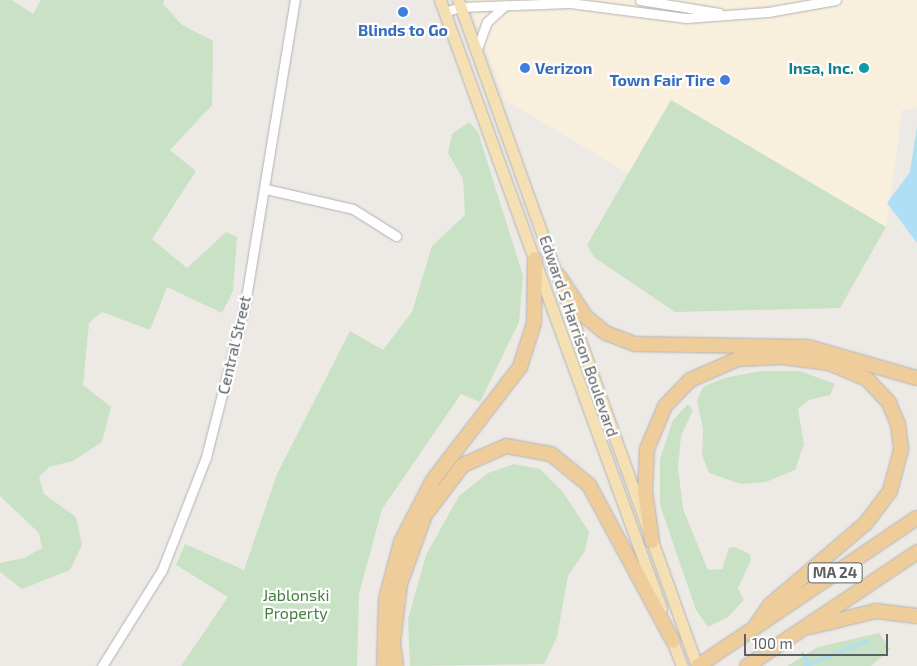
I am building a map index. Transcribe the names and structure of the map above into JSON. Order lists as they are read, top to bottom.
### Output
{
  "streets": {
    "highway": ["MA 24"],
    "main road": ["Edward S Harrison Boulevard"],
    "street": ["Central Street"]
  },
  "crossings": [
    ["Edward S Harrison Boulevard", "MA 24"]
  ],
  "parks": ["Jablonski Property"],
  "places": [
    "Blinds to Go",
    "Verizon",
    "Insa, Inc.",
    "Town Fair Tire"
  ],
  "scale_bar": "100 m"
}
